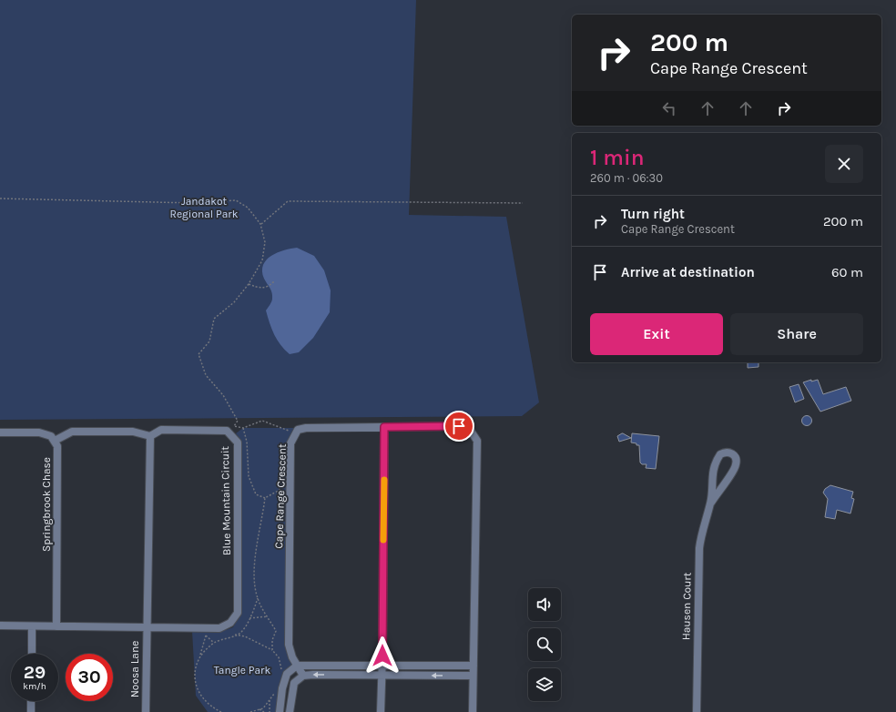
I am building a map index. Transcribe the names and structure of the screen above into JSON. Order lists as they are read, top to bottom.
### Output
{
  "streets": {
    "street": [
      "Cape Range Crescent",
      "Blue Mountain Circuit",
      "Springbrook Chase",
      "Hausen Court",
      "Noosa Lane"
    ]
  },
  "crossings": [
    ["Blue Mountain Circuit", "Springbrook Chase"],
    ["Blue Mountain Circuit", "Noosa Lane"]
  ],
  "parks": ["Jandakot Regional Park", "Tangle Park"],
  "page": {
    "turn": ["200 m", "Cape Range Crescent"],
    "heading": ["1 min", "260 m · 06:30"],
    "list": [
      {
        "name": "Turn right",
        "note": "Cape Range Crescent",
        "value": "200 m"
      },
      {
        "name": "Arrive at destination",
        "value": "60 m"
      }
    ],
    "buttons": ["Exit", "Share"],
    "speed": "29 km/h",
    "limit": "30"
  }
}
